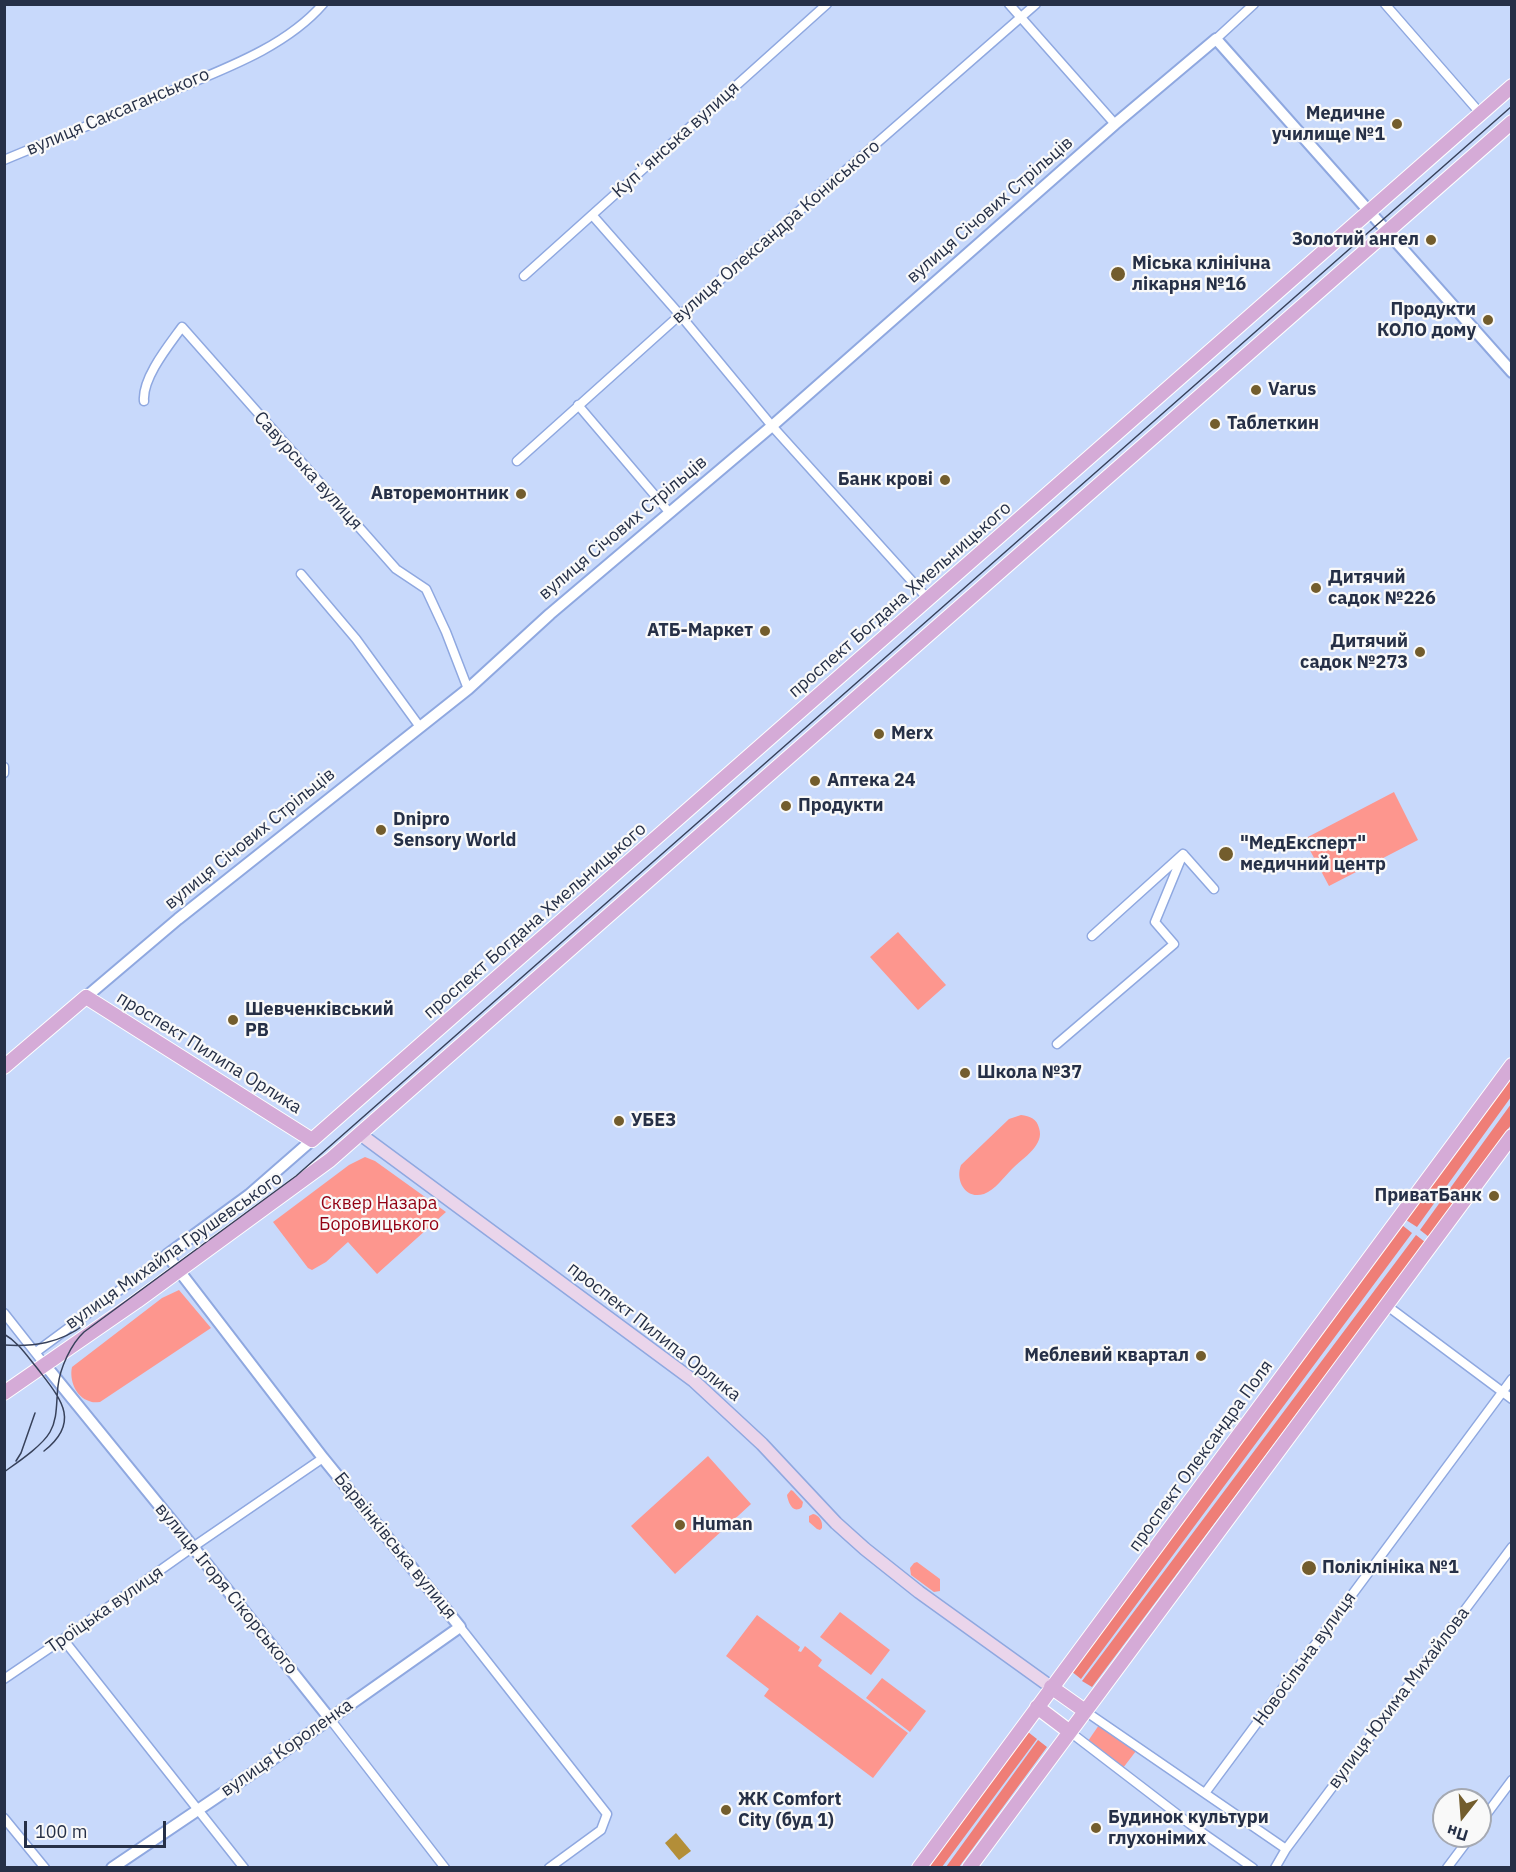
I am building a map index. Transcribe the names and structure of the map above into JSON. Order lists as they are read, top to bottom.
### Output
{
  "streets": {
    "main road": [
      "вулиця Січових Стрільців",
      "проспект Богдана Хмельницького",
      "проспект Пилипа Орлика",
      "вулиця Михайла Грушевського",
      "проспект Олександра Поля"
    ],
    "street": [
      "вулиця Саксаганського",
      "Купʼянська вулиця",
      "вулиця Олександра Кониського",
      "Савурська вулиця",
      "Барвінківська вулиця",
      "вулиця Ігоря Сікорського",
      "Троїцька вулиця",
      "Новосільна вулиця",
      "вулиця Юхима Михайлова",
      "вулиця Короленка"
    ]
  },
  "crossings": [
    ["вулиця Січових Стрільців", "Савурська вулиця"],
    ["вулиця Січових Стрільців", "проспект Пилипа Орлика"],
    ["проспект Богдана Хмельницького", "проспект Пилипа Орлика"],
    ["проспект Богдана Хмельницького", "вулиця Михайла Грушевського"],
    ["проспект Пилипа Орлика", "вулиця Михайла Грушевського"],
    ["проспект Пилипа Орлика", "проспект Олександра Поля"],
    ["вулиця Михайла Грушевського", "Барвінківська вулиця"],
    ["вулиця Михайла Грушевського", "вулиця Ігоря Сікорського"],
    ["Барвінківська вулиця", "Троїцька вулиця"],
    ["Барвінківська вулиця", "вулиця Короленка"],
    ["вулиця Ігоря Сікорського", "Троїцька вулиця"],
    ["вулиця Ігоря Сікорського", "вулиця Короленка"]
  ],
  "parks": ["Сквер Назара Боровицького"],
  "places": [
    "Медичне училище №1",
    "Золотий ангел",
    "Міська клінічна лікарня №16",
    "Продукти КОЛО дому",
    "Varus",
    "Таблеткин",
    "Банк крові",
    "Авторемонтник",
    "Дитячий садок №226",
    "АТБ-Маркет",
    "Дитячий садок №273",
    "Merx",
    "Аптека 24",
    "Продукти",
    "Dnipro Sensory World",
    "\"МедЕксперт\" медичний центр",
    "Шевченківський РВ",
    "Школа №37",
    "УБЕЗ",
    "ПриватБанк",
    "Меблевий квартал",
    "Human",
    "Поліклініка №1",
    "ЖК Comfort City (буд 1)",
    "Будинок культури глухонімих"
  ],
  "scale_bar": "100 m",
  "north": "bottom"
}
